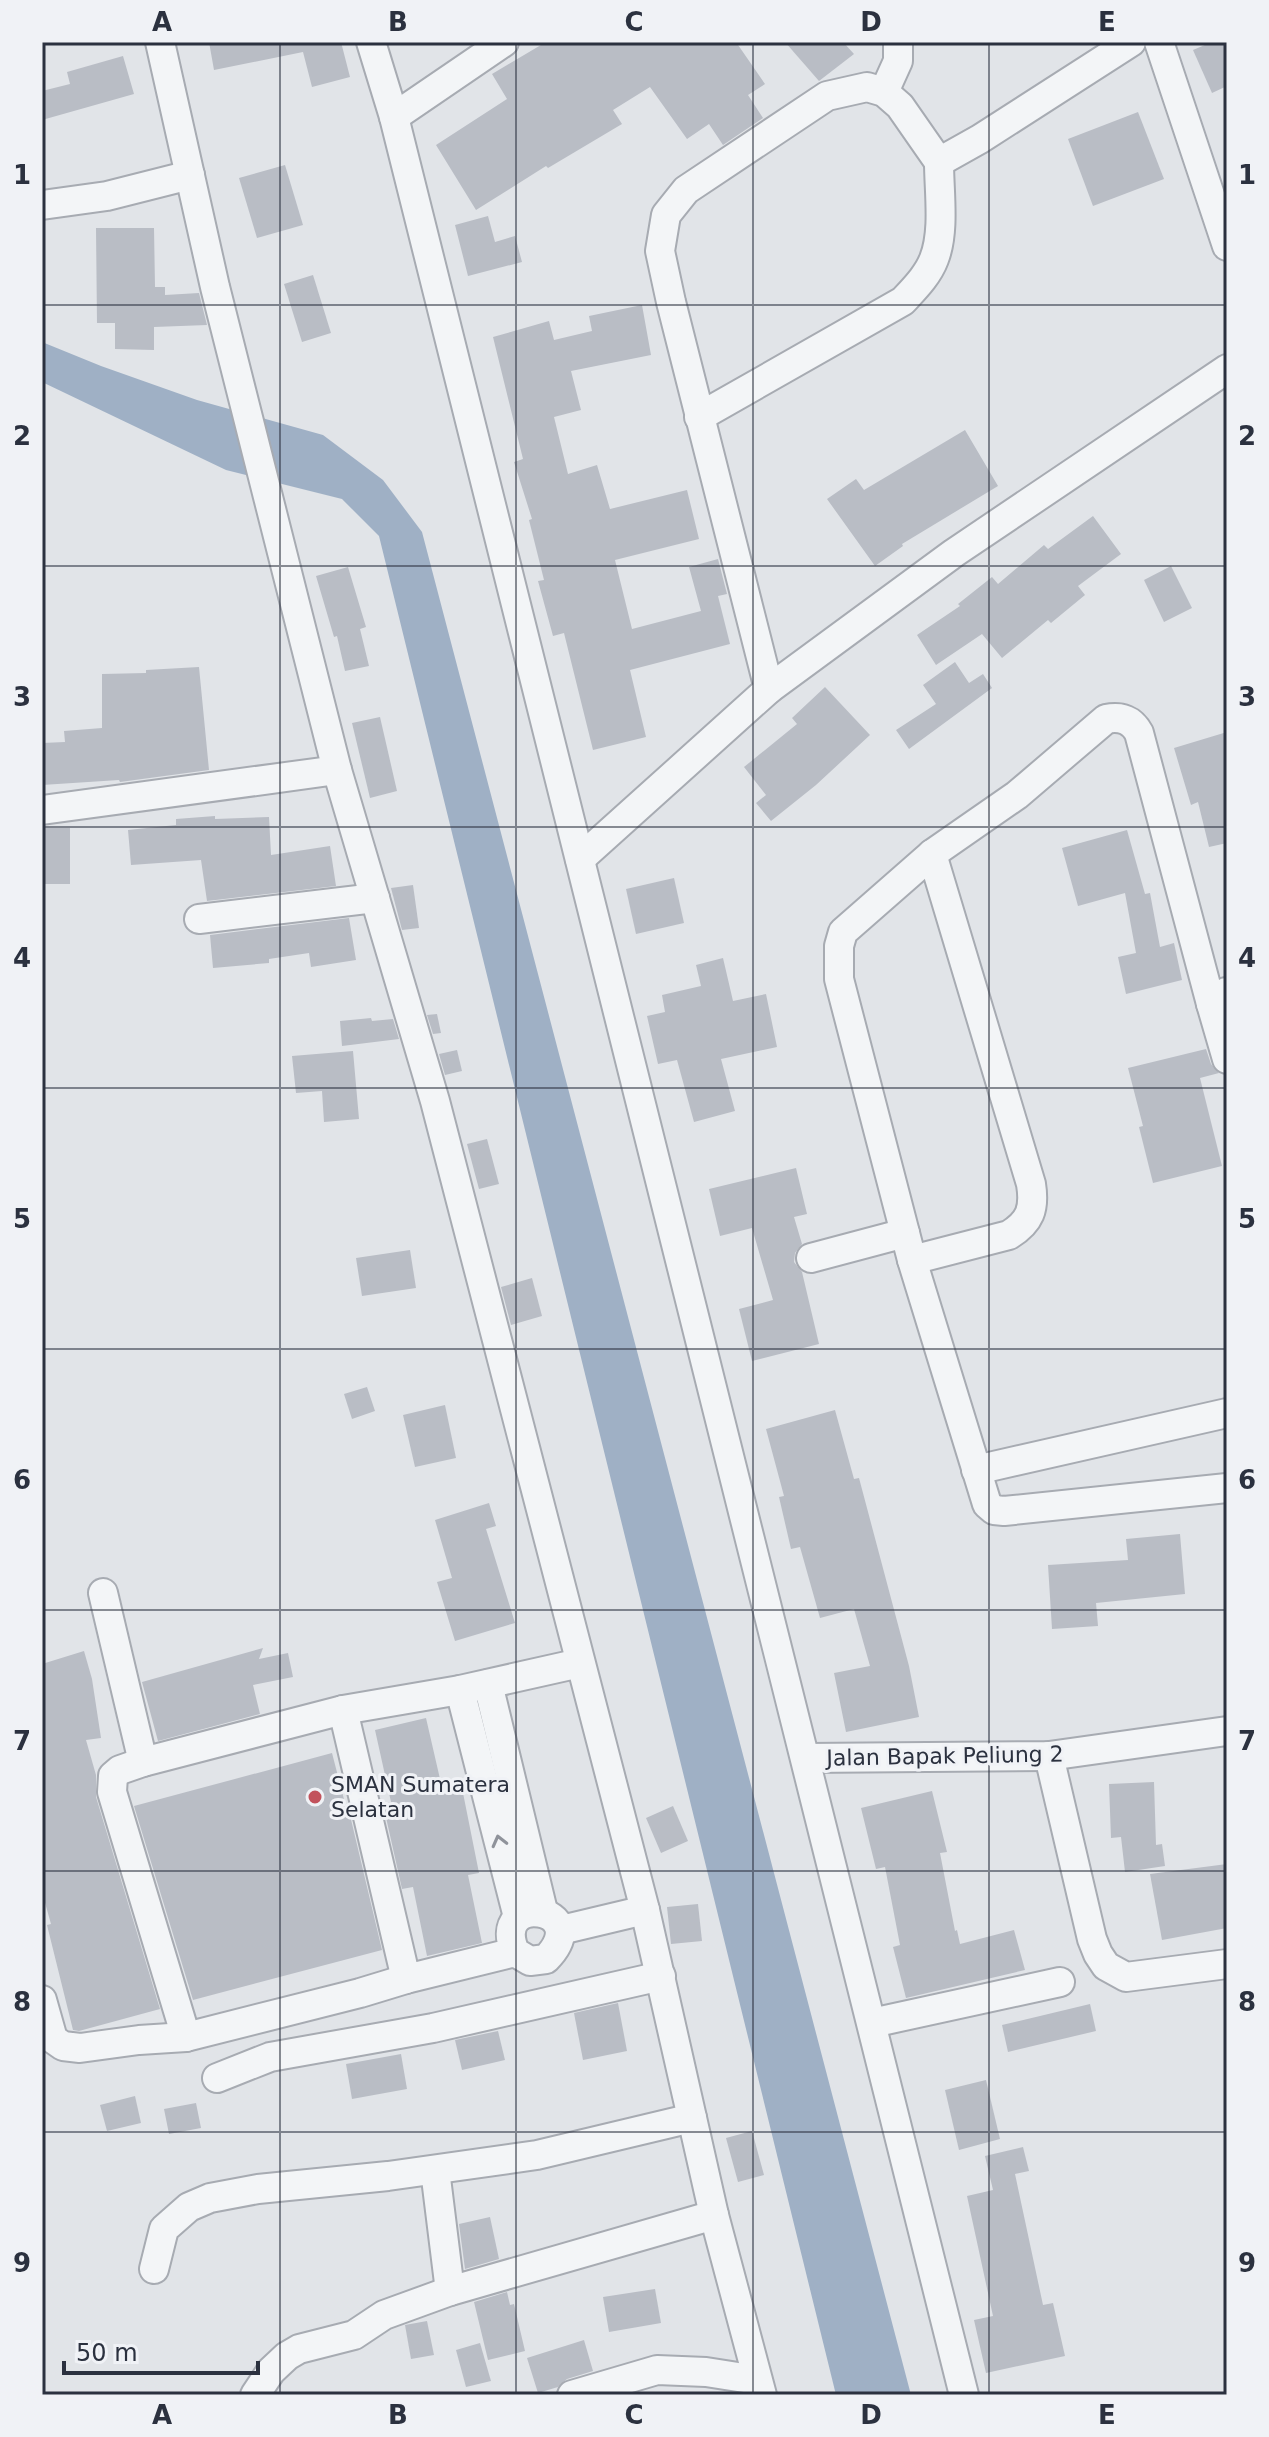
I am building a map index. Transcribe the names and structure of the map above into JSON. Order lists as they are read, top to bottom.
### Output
{
  "streets": {
    "street": ["Jalan Bapak Peliung 2"]
  },
  "places": ["SMAN Sumatera Selatan"],
  "scale_bar": "50 m",
  "grid": {
    "columns": [
      "A",
      "B",
      "C",
      "D",
      "E"
    ],
    "rows": [
      "1",
      "2",
      "3",
      "4",
      "5",
      "6",
      "7",
      "8",
      "9"
    ]
  }
}
